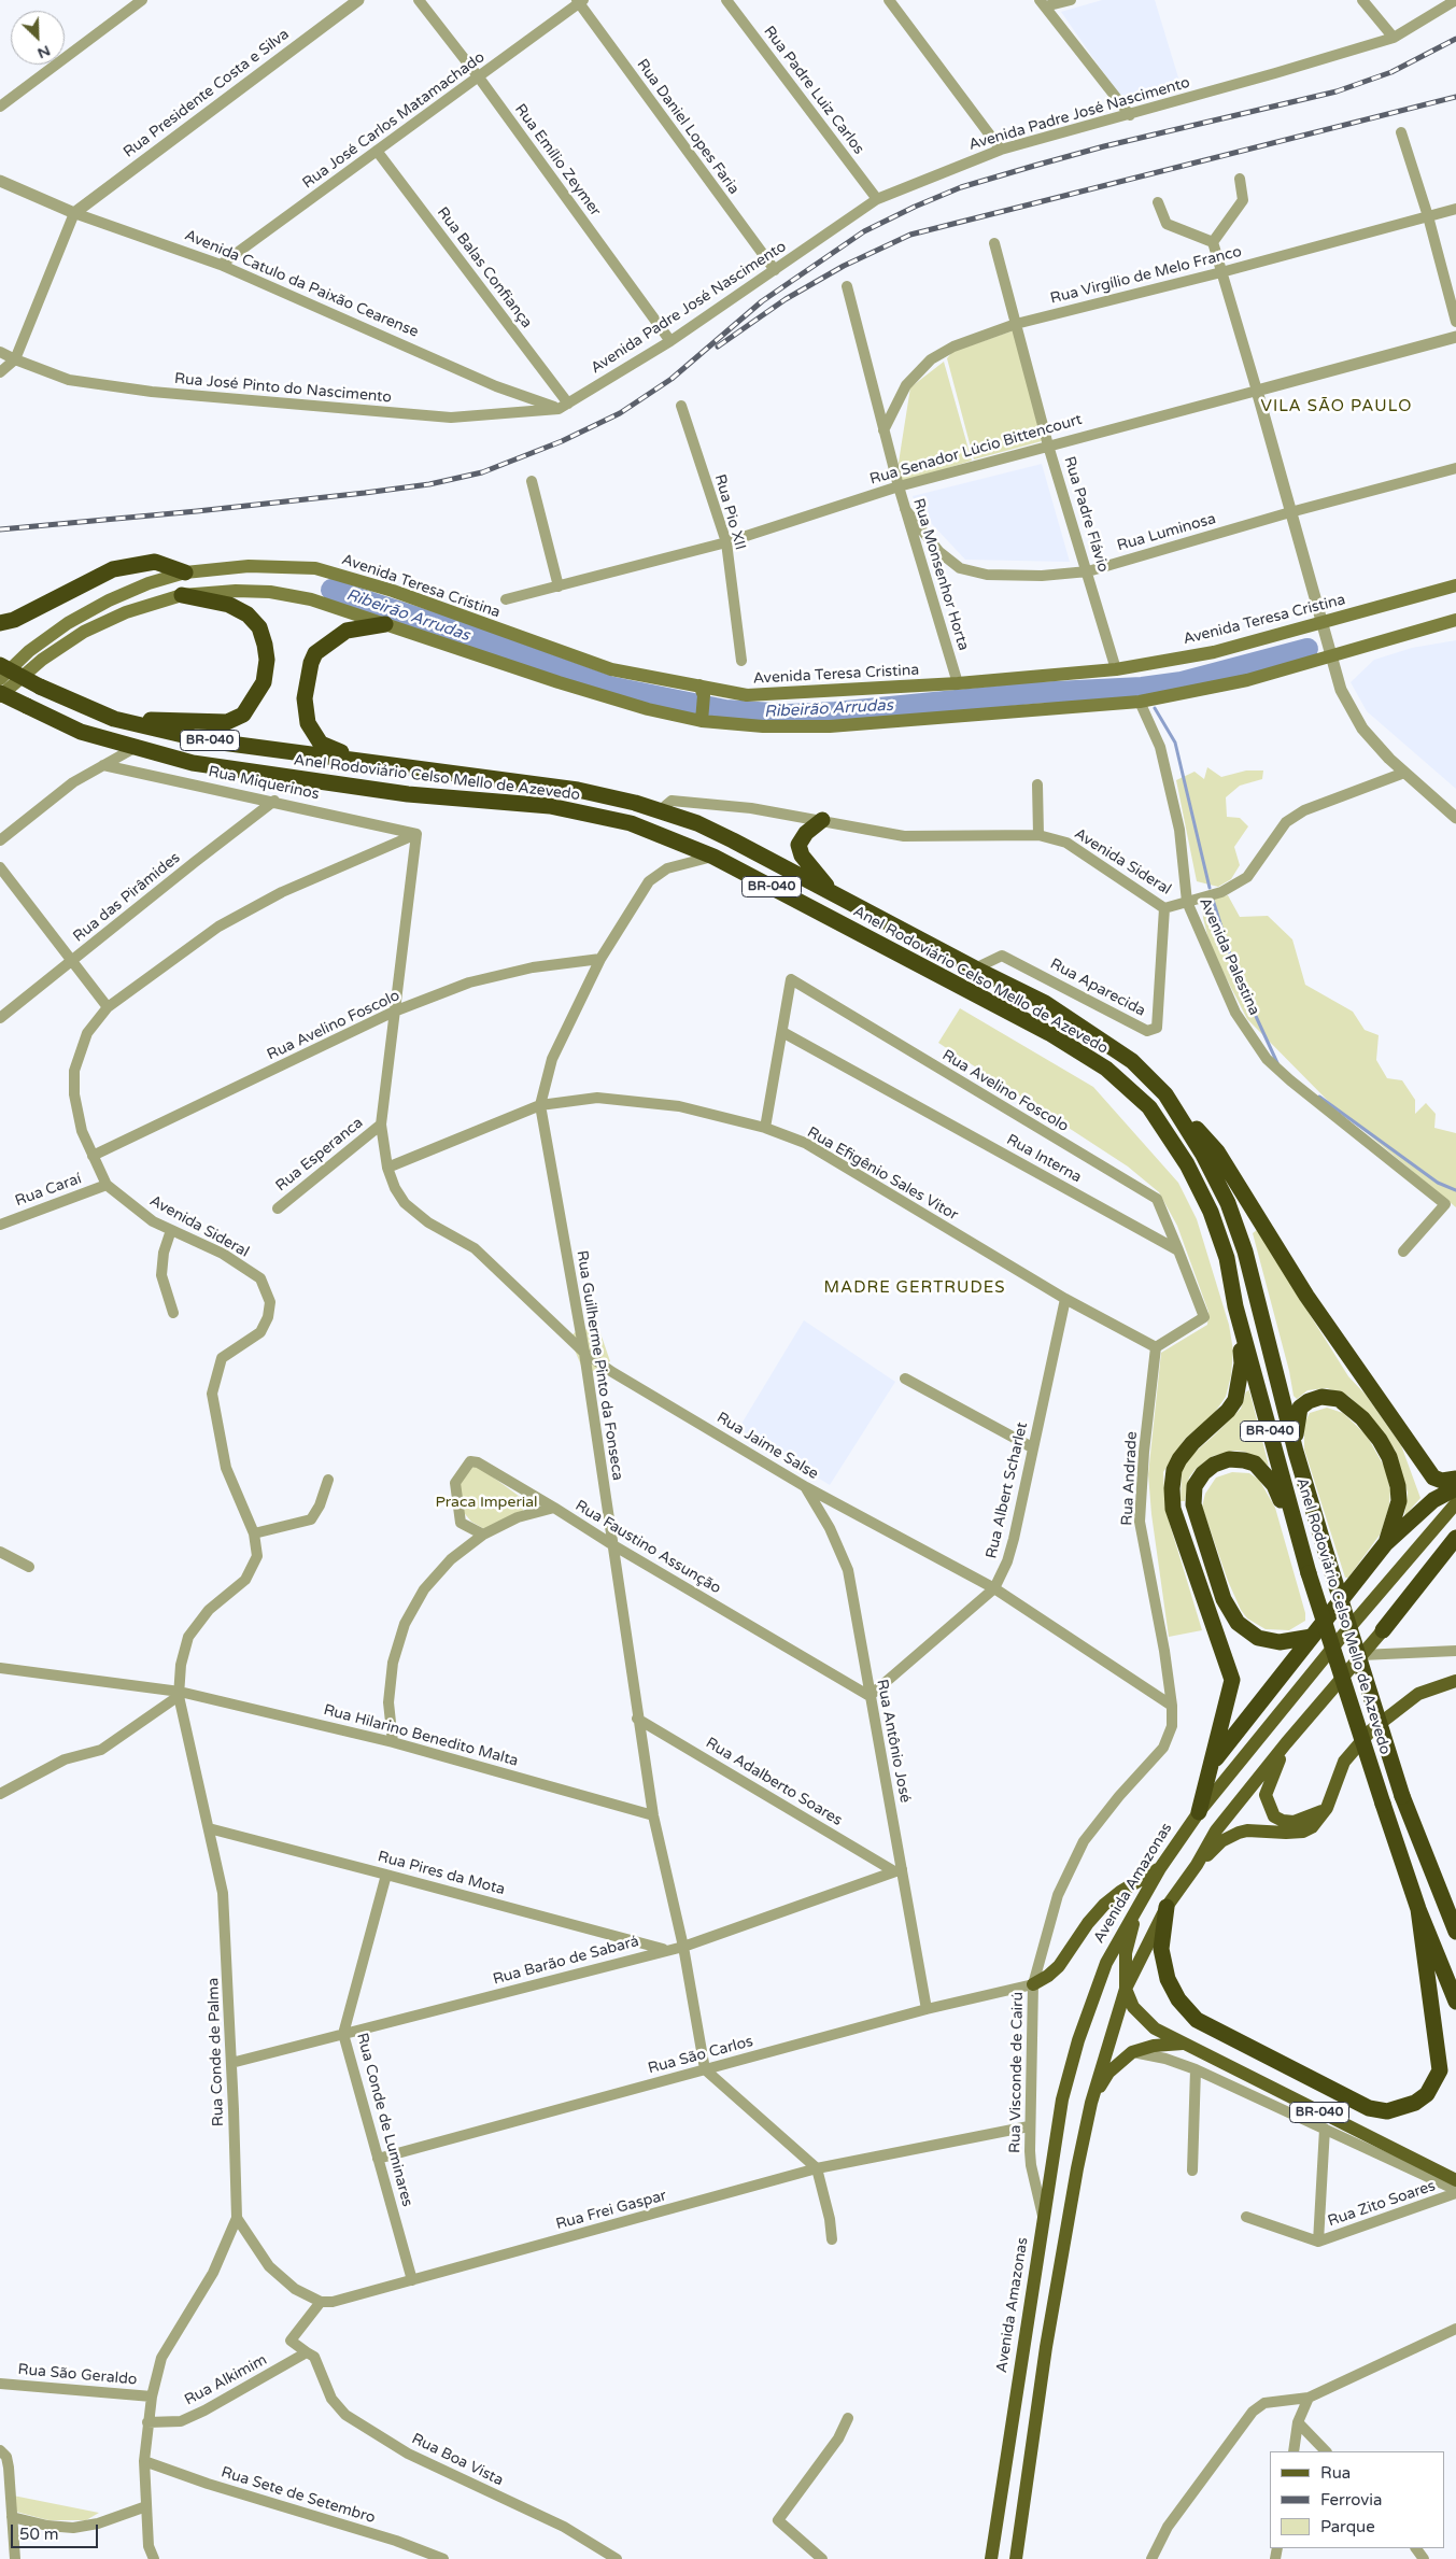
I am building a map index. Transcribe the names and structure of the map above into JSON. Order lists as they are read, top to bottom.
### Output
{
  "streets": {
    "highway": ["BR-040", "Anel Rodoviário Celso Mello de Azevedo"],
    "main road": ["Avenida Teresa Cristina", "Avenida Amazonas"],
    "street": [
      "Rua Padre Luiz Carlos",
      "Rua Presidente Costa e Silva",
      "Avenida Padre José Nascimento",
      "Rua José Carlos Matamachado",
      "Rua Daniel Lopes Faria",
      "Rua Emílio Zeymer",
      "Rua Balas Confiança",
      "Rua Virgílio de Melo Franco",
      "Avenida Catulo da Paixão Cearense",
      "Rua José Pinto do Nascimento",
      "Rua Senador Lúcio Bittencourt",
      "Rua Pio XII",
      "Rua Padre Flávio",
      "Rua Luminosa",
      "Rua Monsenhor Horta",
      "Rua Miquerinos",
      "Avenida Sideral",
      "Rua das Pirâmides",
      "Avenida Palestina",
      "Rua Aparecida",
      "Rua Avelino Foscolo",
      "Rua Esperanca",
      "Rua Interna",
      "Rua Efigênio Sales Vitor",
      "Rua Caraí",
      "Rua Guilherme Pinto da Fonseca",
      "Rua Jaime Salse",
      "Rua Andrade",
      "Rua Albert Scharlet",
      "Rua Faustino Assunção",
      "Rua Hilarino Benedito Malta",
      "Rua Antônio José",
      "Rua Adalberto Soares",
      "Rua Pires da Mota",
      "Rua Barão de Sabará",
      "Rua Conde de Palma",
      "Rua São Carlos",
      "Rua Visconde de Cairú",
      "Rua Conde de Luminares",
      "Rua Zito Soares",
      "Rua Frei Gaspar",
      "Rua São Geraldo",
      "Rua Alkimim",
      "Rua Boa Vista",
      "Rua Sete de Setembro"
    ]
  },
  "crossings": [
    ["Rua Padre Luiz Carlos", "Avenida Padre José Nascimento"],
    ["Rua Presidente Costa e Silva", "Avenida Catulo da Paixão Cearense"],
    ["Avenida Padre José Nascimento", "Rua Daniel Lopes Faria"],
    ["Avenida Padre José Nascimento", "Rua Emílio Zeymer"],
    ["Avenida Padre José Nascimento", "Rua Balas Confiança"],
    ["Avenida Padre José Nascimento", "Avenida Catulo da Paixão Cearense"],
    ["Avenida Padre José Nascimento", "Rua José Pinto do Nascimento"],
    ["Rua José Carlos Matamachado", "Rua Daniel Lopes Faria"],
    ["Rua José Carlos Matamachado", "Rua Emílio Zeymer"],
    ["Rua José Carlos Matamachado", "Rua Balas Confiança"],
    ["Rua José Carlos Matamachado", "Avenida Catulo da Paixão Cearense"],
    ["Rua Balas Confiança", "Avenida Catulo da Paixão Cearense"],
    ["Rua Balas Confiança", "Rua José Pinto do Nascimento"],
    ["Rua Virgílio de Melo Franco", "Rua Padre Flávio"],
    ["Rua Virgílio de Melo Franco", "Rua Monsenhor Horta"],
    ["Avenida Catulo da Paixão Cearense", "Rua José Pinto do Nascimento"],
    ["Rua Senador Lúcio Bittencourt", "Rua Pio XII"],
    ["Rua Senador Lúcio Bittencourt", "Rua Padre Flávio"],
    ["Rua Senador Lúcio Bittencourt", "Rua Monsenhor Horta"],
    ["Rua Padre Flávio", "Rua Luminosa"],
    ["Rua Padre Flávio", "Avenida Teresa Cristina"],
    ["Rua Luminosa", "Rua Monsenhor Horta"],
    ["Rua Monsenhor Horta", "Avenida Teresa Cristina"],
    ["Anel Rodoviário Celso Mello de Azevedo", "Avenida Sideral"],
    ["Anel Rodoviário Celso Mello de Azevedo", "Rua Aparecida"],
    ["Anel Rodoviário Celso Mello de Azevedo", "Rua Guilherme Pinto da Fonseca"],
    ["Rua Miquerinos", "Avenida Sideral"],
    ["Rua Miquerinos", "Rua das Pirâmides"],
    ["Rua Miquerinos", "Rua Jaime Salse"],
    ["Avenida Sideral", "Avenida Palestina"],
    ["Avenida Sideral", "Rua Aparecida"],
    ["Avenida Sideral", "Rua Avelino Foscolo"],
    ["Avenida Sideral", "Rua Caraí"],
    ["Avenida Sideral", "Rua Jaime Salse"],
    ["Avenida Sideral", "Rua Hilarino Benedito Malta"],
    ["Avenida Sideral", "Rua Conde de Palma"],
    ["Rua Avelino Foscolo", "Rua Interna"],
    ["Rua Avelino Foscolo", "Rua Guilherme Pinto da Fonseca"],
    ["Rua Avelino Foscolo", "Rua Jaime Salse"],
    ["Rua Esperanca", "Rua Jaime Salse"],
    ["Rua Efigênio Sales Vitor", "Rua Guilherme Pinto da Fonseca"],
    ["Rua Efigênio Sales Vitor", "Rua Jaime Salse"],
    ["Rua Efigênio Sales Vitor", "Rua Andrade"],
    ["Rua Efigênio Sales Vitor", "Rua Albert Scharlet"],
    ["Rua Guilherme Pinto da Fonseca", "Rua Jaime Salse"],
    ["Rua Guilherme Pinto da Fonseca", "Rua Faustino Assunção"],
    ["Rua Guilherme Pinto da Fonseca", "Rua Hilarino Benedito Malta"],
    ["Rua Guilherme Pinto da Fonseca", "Rua Adalberto Soares"],
    ["Rua Guilherme Pinto da Fonseca", "Rua Barão de Sabará"],
    ["Rua Guilherme Pinto da Fonseca", "Rua São Carlos"],
    ["Rua Jaime Salse", "Rua Andrade"],
    ["Rua Jaime Salse", "Rua Albert Scharlet"],
    ["Rua Jaime Salse", "Rua Antônio José"],
    ["Rua Jaime Salse", "Rua Visconde de Cairú"],
    ["Rua Andrade", "Rua Visconde de Cairú"],
    ["Rua Albert Scharlet", "Rua Faustino Assunção"],
    ["Rua Albert Scharlet", "Rua Antônio José"],
    ["Rua Faustino Assunção", "Rua Antônio José"],
    ["Rua Hilarino Benedito Malta", "Rua Conde de Palma"],
    ["Rua Antônio José", "Rua Adalberto Soares"],
    ["Rua Antônio José", "Rua Barão de Sabará"],
    ["Rua Antônio José", "Rua São Carlos"],
    ["Rua Adalberto Soares", "Rua Barão de Sabará"],
    ["Rua Pires da Mota", "Rua Barão de Sabará"],
    ["Rua Pires da Mota", "Rua Conde de Palma"],
    ["Rua Pires da Mota", "Rua Conde de Luminares"],
    ["Avenida Amazonas", "Rua Visconde de Cairú"],
    ["Rua Barão de Sabará", "Rua Conde de Palma"],
    ["Rua Barão de Sabará", "Rua Conde de Luminares"],
    ["Rua Conde de Palma", "Rua São Geraldo"],
    ["Rua Conde de Palma", "Rua Alkimim"],
    ["Rua Conde de Palma", "Rua Sete de Setembro"],
    ["Rua São Carlos", "Rua Visconde de Cairú"],
    ["Rua São Carlos", "Rua Conde de Luminares"],
    ["Rua Visconde de Cairú", "Rua Frei Gaspar"],
    ["Rua Conde de Luminares", "Rua Frei Gaspar"],
    ["Rua Frei Gaspar", "Rua Boa Vista"],
    ["Rua Alkimim", "Rua Boa Vista"]
  ],
  "districts": ["VILA SÃO PAULO", "MADRE GERTRUDES"],
  "water": ["Ribeirão Arrudas"],
  "parks": ["Praca Imperial"],
  "legend": ["Rua", "Ferrovia", "Parque"],
  "scale_bar": "50 m",
  "north": "bottom right"
}
